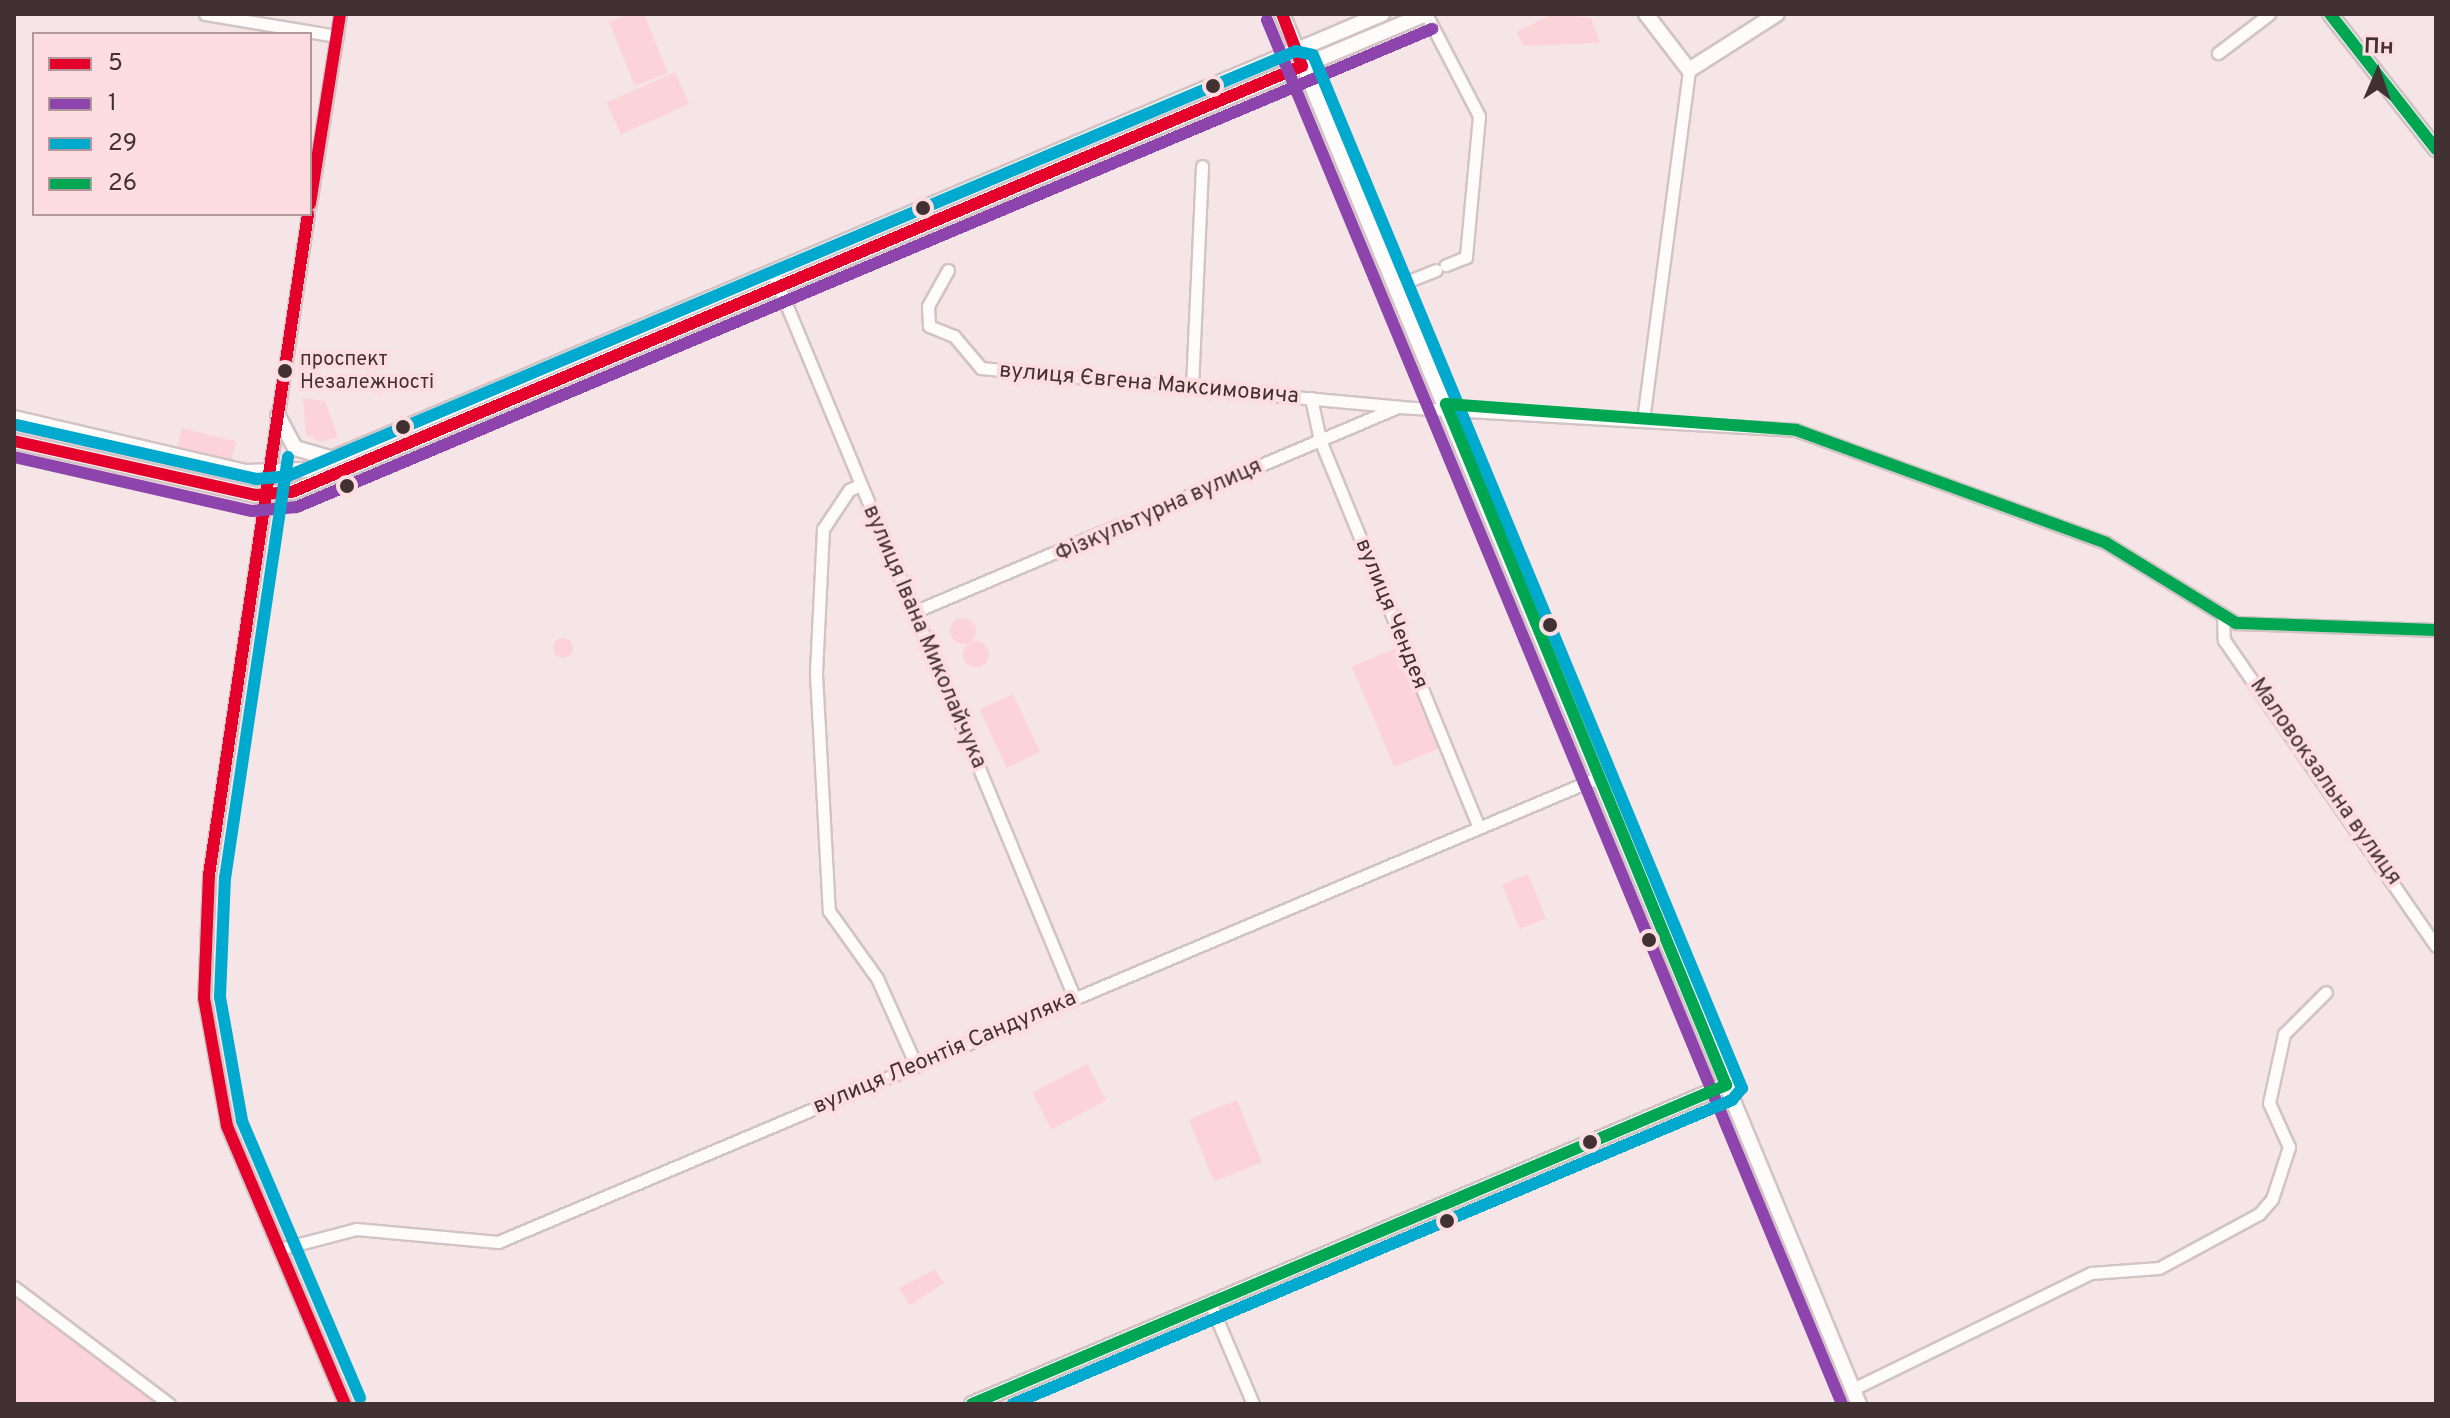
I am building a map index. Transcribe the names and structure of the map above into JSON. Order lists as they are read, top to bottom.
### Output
{
  "streets": {
    "street": [
      "вулиця Євгена Максимовича",
      "Фізкультурна вулиця",
      "вулиця Чендея",
      "вулиця Івана Миколайчука",
      "Маловокзальна вулиця",
      "вулиця Леонтія Сандуляка"
    ]
  },
  "crossings": [
    ["вулиця Євгена Максимовича", "Фізкультурна вулиця"],
    ["вулиця Євгена Максимовича", "вулиця Чендея"],
    ["вулиця Євгена Максимовича", "Маловокзальна вулиця"],
    ["Фізкультурна вулиця", "вулиця Чендея"],
    ["Фізкультурна вулиця", "вулиця Івана Миколайчука"],
    ["вулиця Чендея", "вулиця Леонтія Сандуляка"],
    ["вулиця Івана Миколайчука", "вулиця Леонтія Сандуляка"]
  ],
  "places": ["проспект Незалежності"],
  "lines": [
    "transit line 5",
    "transit line 26",
    "transit line 1",
    "transit line 29"
  ],
  "legend": [
    "5",
    "1",
    "29",
    "26"
  ],
  "north": "top"
}
